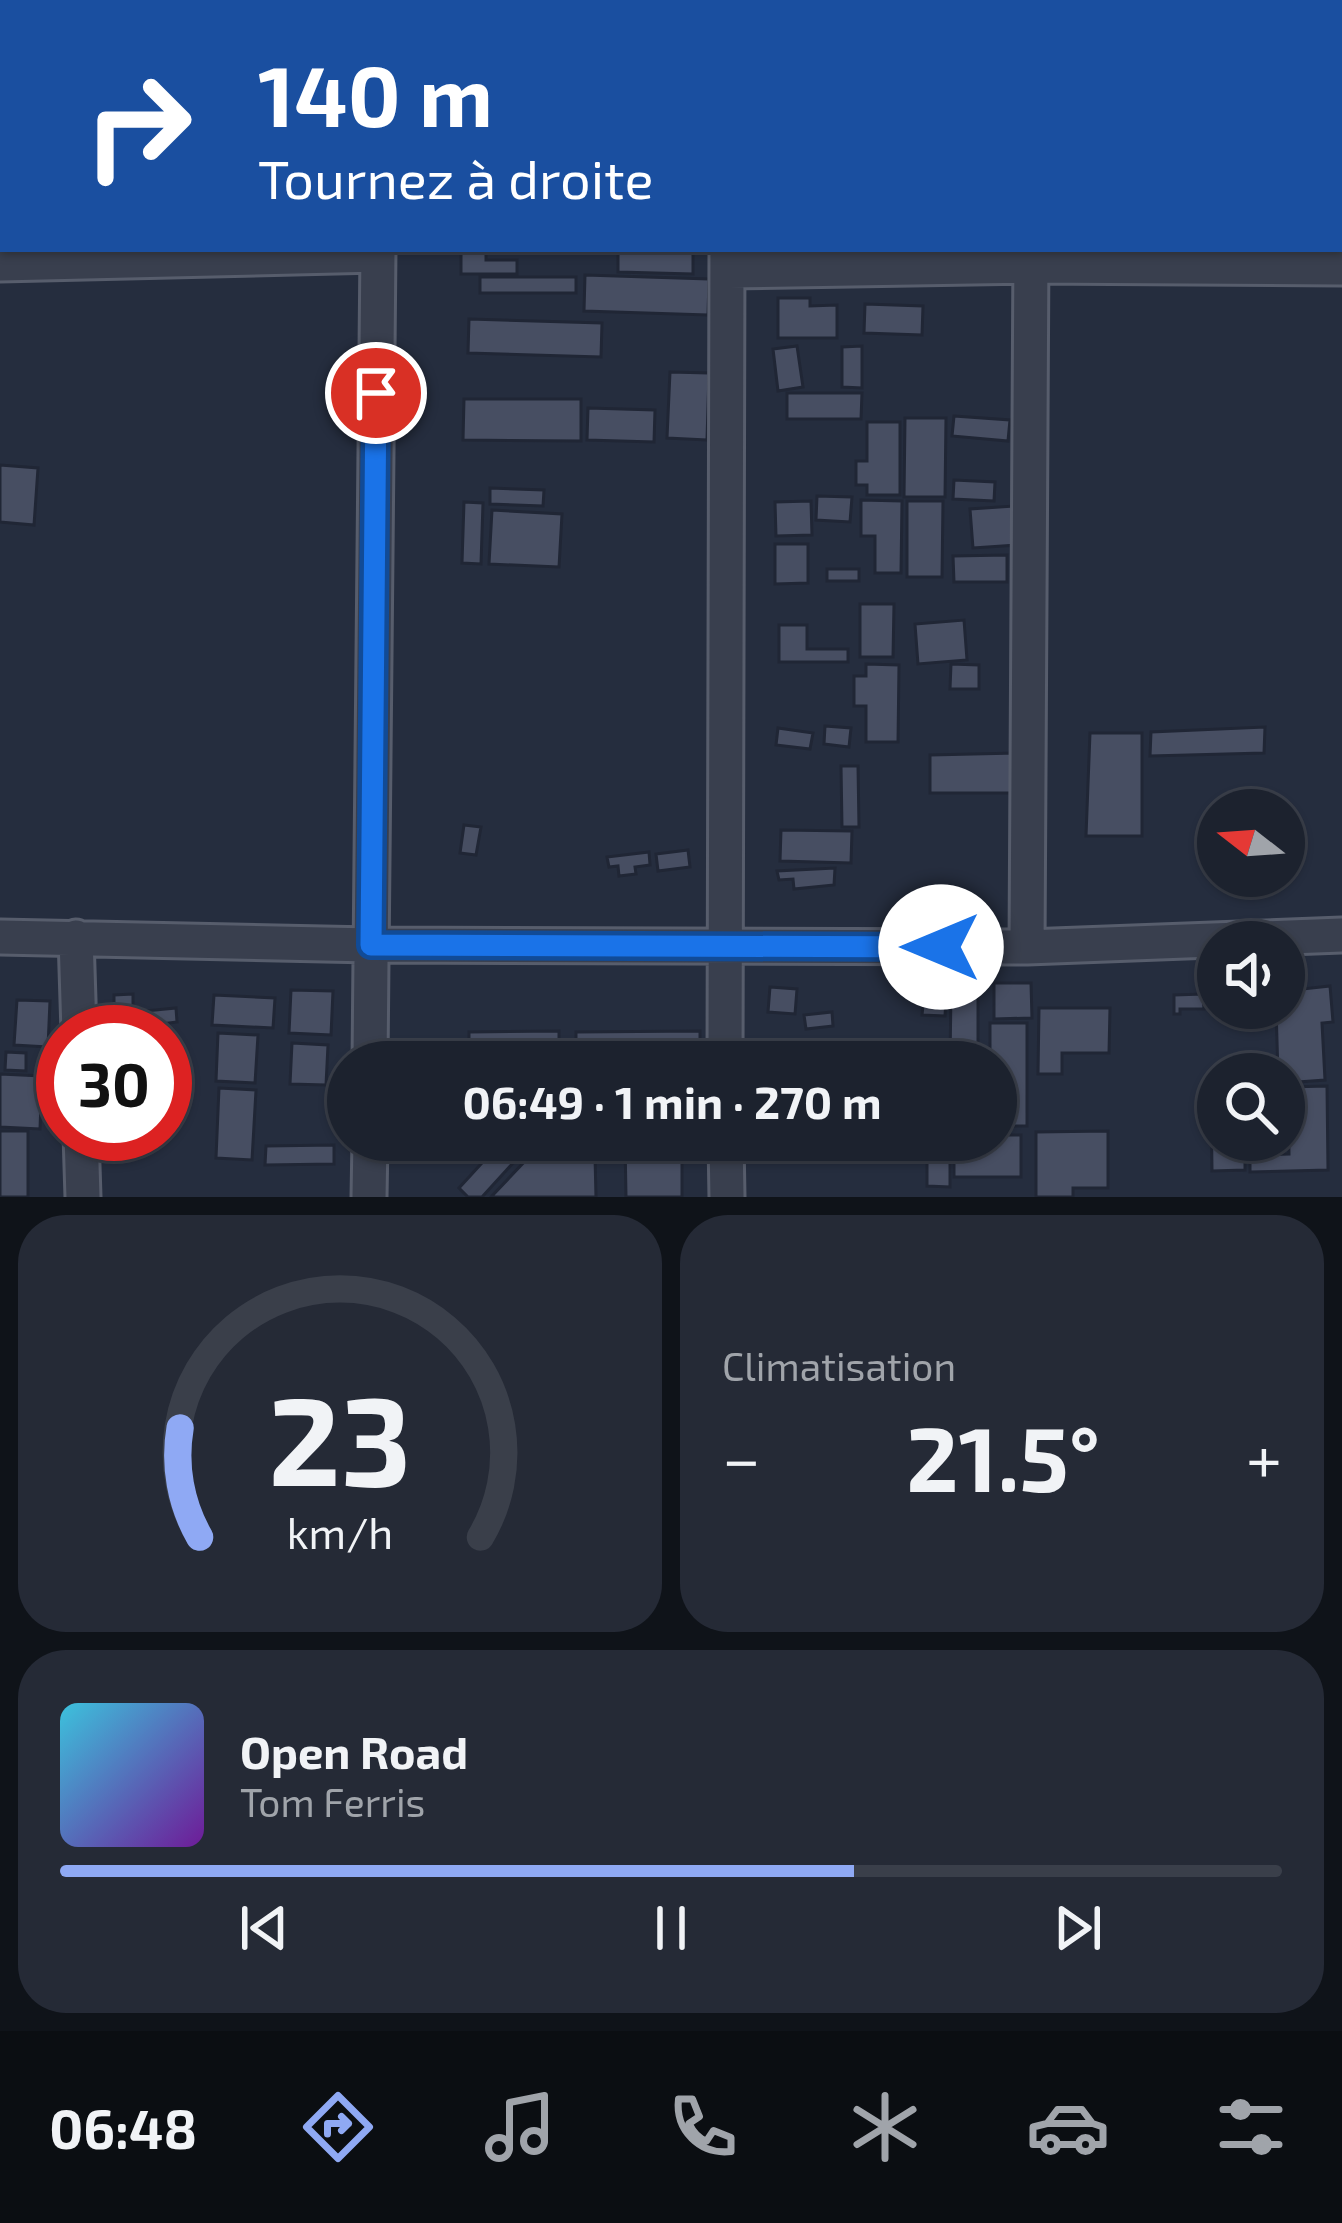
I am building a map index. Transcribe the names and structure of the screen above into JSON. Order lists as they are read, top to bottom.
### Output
{
  "north": "left",
  "page": {
    "turn": ["140 m", "Tournez à droite"],
    "limit": "30",
    "trip": "06:49 · 1 min · 270 m",
    "tile": "Climatisation",
    "heat": ["−", "21.5°", "+"],
    "song": ["Open Road", "Tom Ferris"],
    "tabs": "06:48",
    "gauge": ["23", "km/h"]
  }
}
